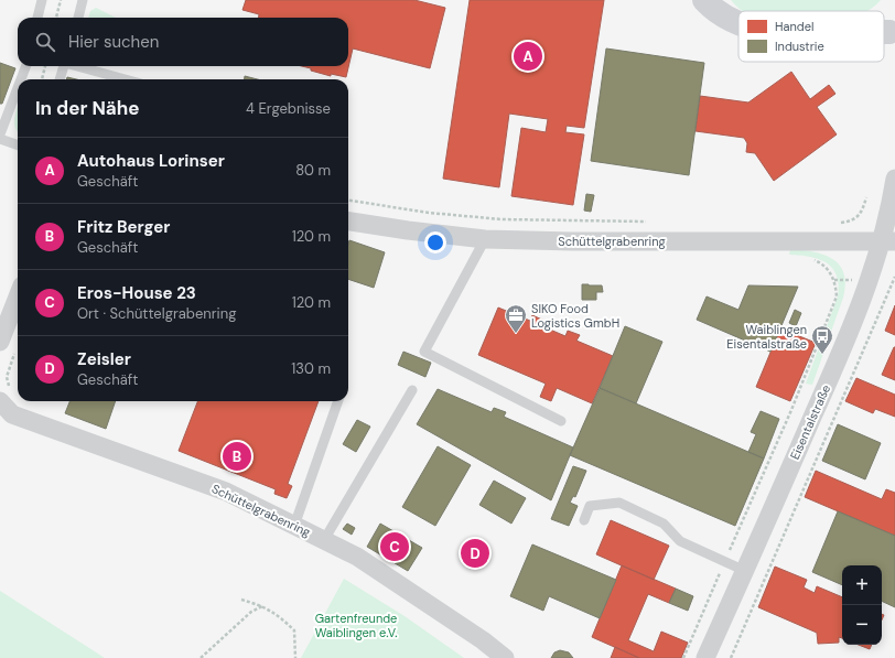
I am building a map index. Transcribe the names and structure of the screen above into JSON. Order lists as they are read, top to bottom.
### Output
{
  "streets": {
    "street": ["Schüttelgrabenring", "Eisentalstraße"]
  },
  "crossings": [
    ["Schüttelgrabenring", "Eisentalstraße"]
  ],
  "parks": ["Gartenfreunde Waiblingen e.V."],
  "places": {
    "office": ["SIKO Food Logistics GmbH"],
    "bus stop": ["Waiblingen Eisentalstraße"]
  },
  "legend": ["Handel", "Industrie"],
  "page": {
    "search": "Hier suchen",
    "pins": [
      "A",
      "B",
      "C",
      "D"
    ],
    "heading": ["In der Nähe", "4 Ergebnisse"],
    "list": [
      {
        "mark": "A",
        "name": "Autohaus Lorinser",
        "note": "Geschäft",
        "value": "80 m"
      },
      {
        "mark": "B",
        "name": "Fritz Berger",
        "note": "Geschäft",
        "value": "120 m"
      },
      {
        "mark": "C",
        "name": "Eros-House 23",
        "note": "Ort · Schüttelgrabenring",
        "value": "120 m"
      },
      {
        "mark": "D",
        "name": "Zeisler",
        "note": "Geschäft",
        "value": "130 m"
      }
    ],
    "map_buttons": ["+", "−"]
  }
}
